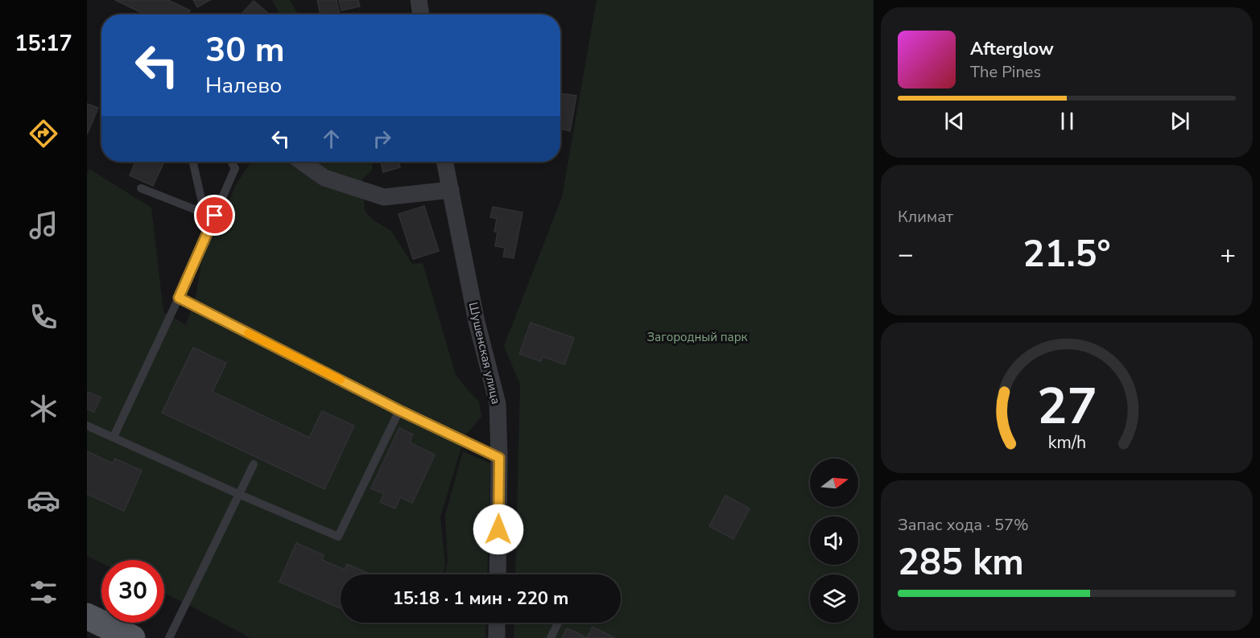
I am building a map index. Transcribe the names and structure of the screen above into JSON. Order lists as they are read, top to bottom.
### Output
{
  "streets": {
    "street": ["Шушенская улица"]
  },
  "parks": ["Загородный парк"],
  "north": "right",
  "page": {
    "tabs": "15:17",
    "turn": ["30 m", "Налево"],
    "song": ["Afterglow", "The Pines"],
    "tile": [
      "Климат",
      ["Запас хода · 57%", "285 km"]
    ],
    "heat": ["−", "21.5°", "+"],
    "limit": "30",
    "trip": "15:18 · 1 мин · 220 m",
    "gauge": ["27", "km/h"]
  }
}
